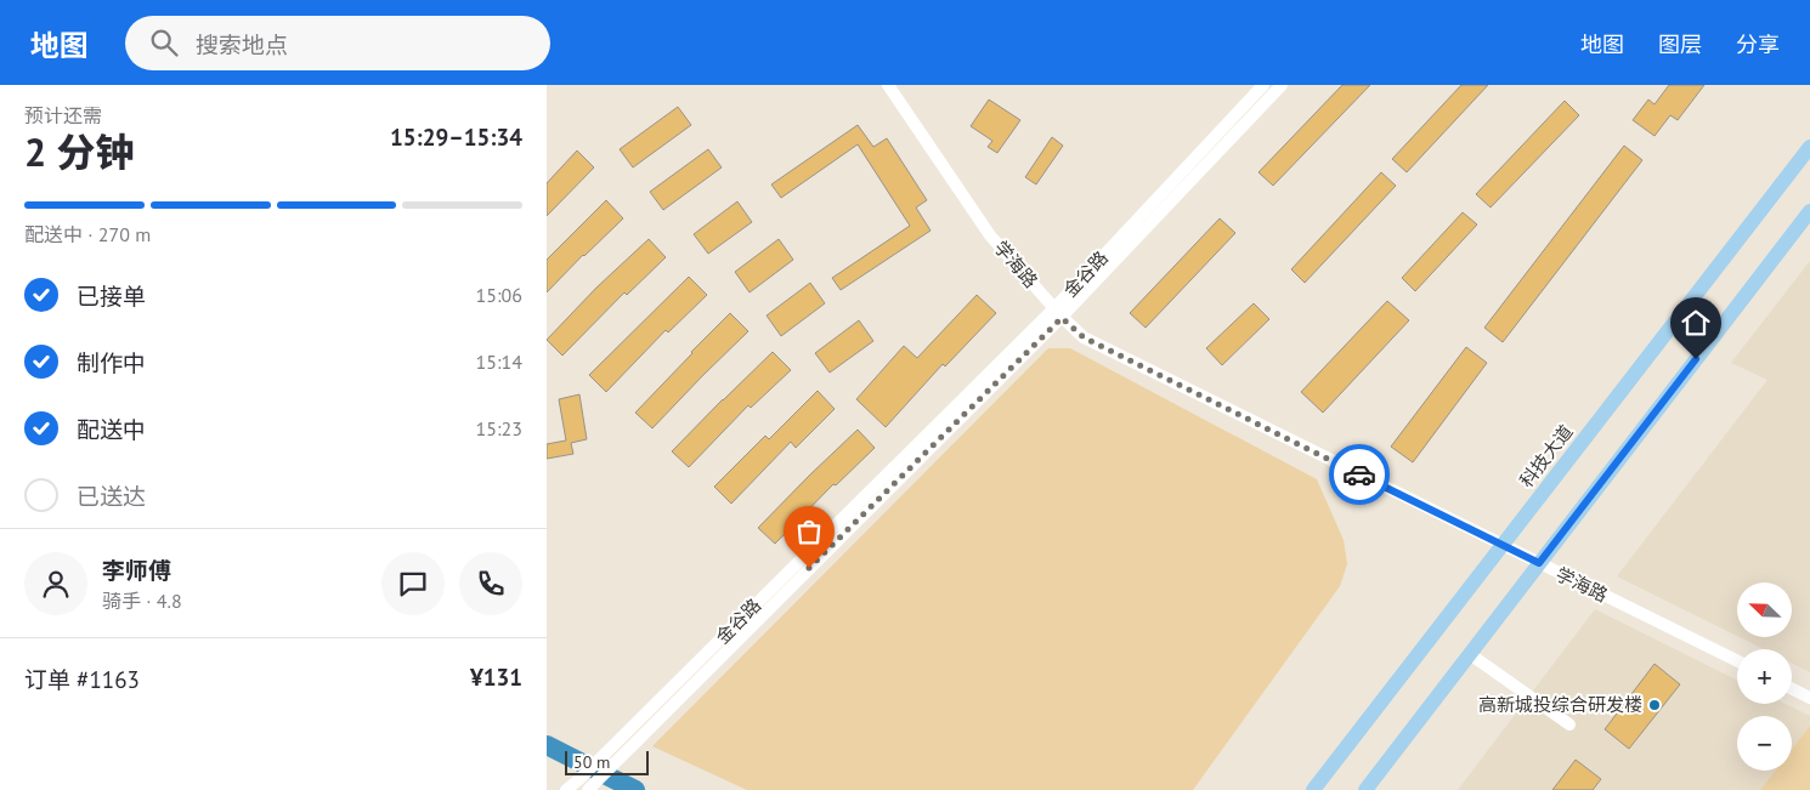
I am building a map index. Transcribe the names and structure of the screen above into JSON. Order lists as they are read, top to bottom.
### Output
{
  "streets": {
    "main road": ["科技大道"],
    "street": ["学海路", "金谷路"]
  },
  "crossings": [
    ["学海路", "金谷路"],
    ["学海路", "科技大道"]
  ],
  "places": ["高新城投综合研发楼"],
  "scale_bar": "50 m",
  "north": "top left",
  "page": {
    "header": "地图",
    "search": "搜索地点",
    "nav": ["地图", "图层", "分享"],
    "heading": ["2 分钟", "预计还需", "15:29–15:34"],
    "panel": [
      "李师傅",
      "骑手 · 4.8",
      "订单 #1163",
      "¥131"
    ],
    "bar": "配送中 · 270 m",
    "list": [
      ["已接单", "15:06"],
      ["制作中", "15:14"],
      ["配送中", "15:23"],
      "已送达"
    ],
    "map_buttons": ["+", "−"],
    "scale": "50 m"
  }
}
